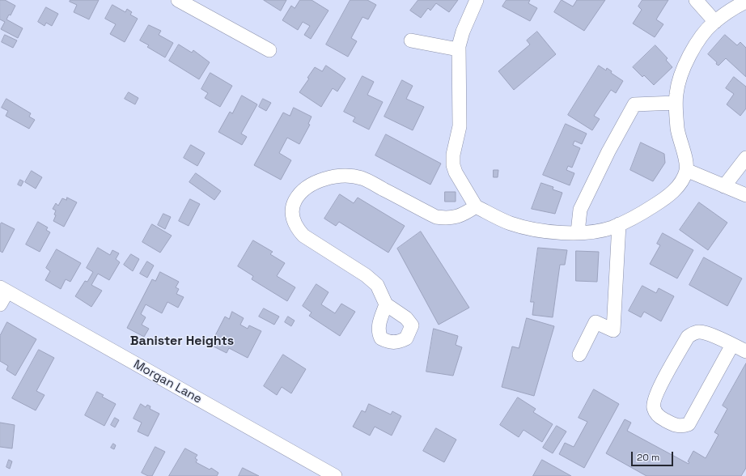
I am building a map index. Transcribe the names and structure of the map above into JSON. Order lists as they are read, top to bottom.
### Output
{
  "streets": {
    "street": ["Morgan Lane"]
  },
  "districts": ["Banister Heights"],
  "scale_bar": "20 m"
}
